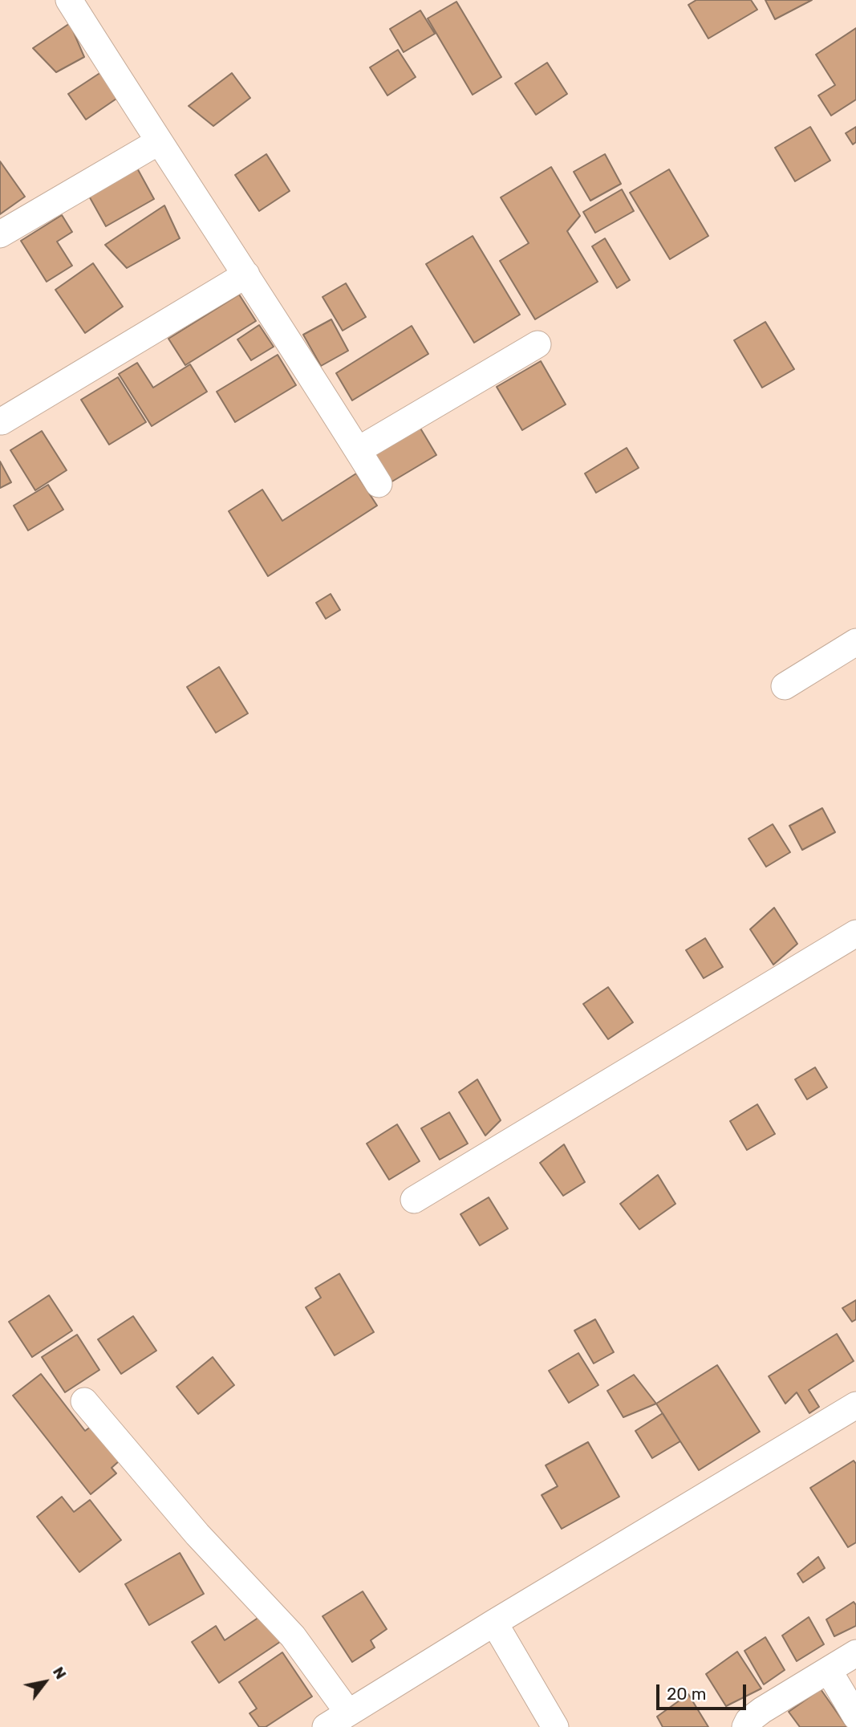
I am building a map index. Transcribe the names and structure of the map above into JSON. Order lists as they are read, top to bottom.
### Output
{
  "scale_bar": "20 m",
  "north": "top right"
}
